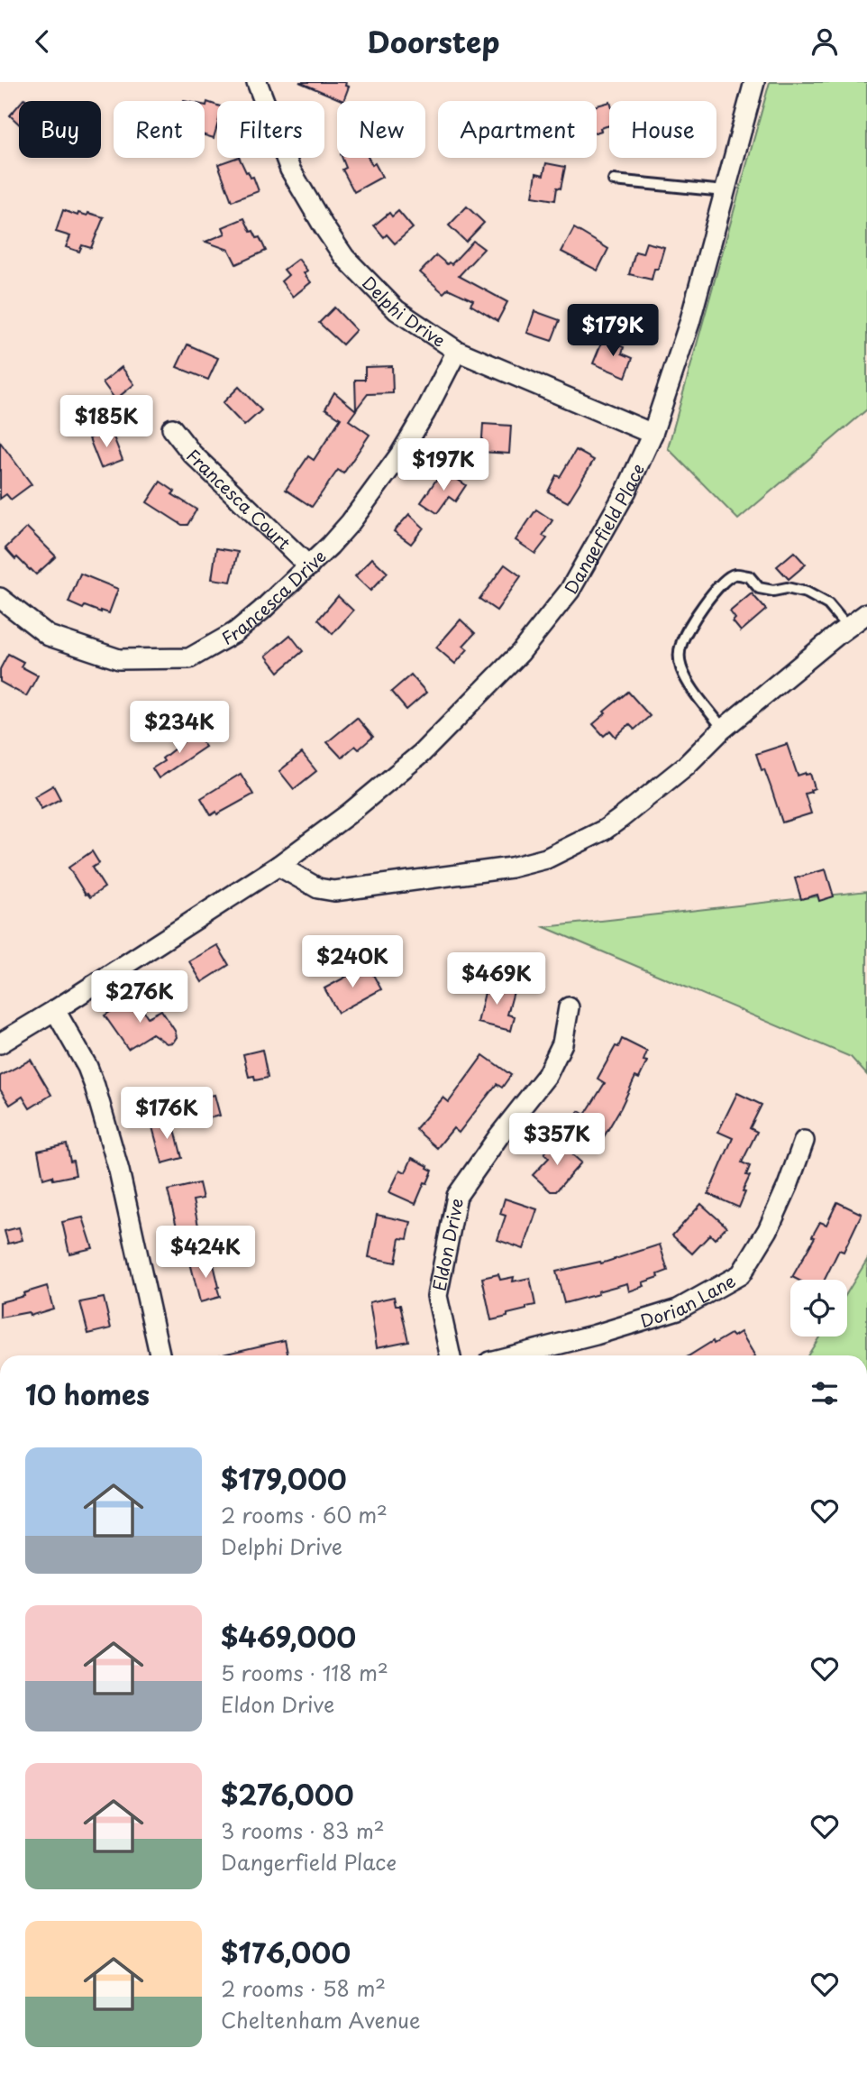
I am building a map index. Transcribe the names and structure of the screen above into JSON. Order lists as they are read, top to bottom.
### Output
{
  "streets": {
    "street": [
      "Delphi Drive",
      "Francesca Court",
      "Dangerfield Place",
      "Francesca Drive",
      "Eldon Drive",
      "Dorian Lane"
    ]
  },
  "crossings": [
    ["Delphi Drive", "Dangerfield Place"],
    ["Delphi Drive", "Francesca Drive"],
    ["Francesca Court", "Francesca Drive"]
  ],
  "page": {
    "header": "Doorstep",
    "chip": [
      "Buy",
      "Rent",
      "Filters",
      "New",
      "Apartment",
      "House"
    ],
    "price": [
      "$179K",
      "$185K",
      "$197K",
      "$234K",
      "$240K",
      "$469K",
      "$276K",
      "$176K",
      "$357K",
      "$424K"
    ],
    "heading": "10 homes",
    "list": [
      {
        "name": "$179,000",
        "note": "2 rooms · 60 m² · Delphi Drive"
      },
      {
        "name": "$469,000",
        "note": "5 rooms · 118 m² · Eldon Drive"
      },
      {
        "name": "$276,000",
        "note": "3 rooms · 83 m² · Dangerfield Place"
      },
      {
        "name": "$176,000",
        "note": "2 rooms · 58 m² · Cheltenham Avenue"
      }
    ]
  }
}
